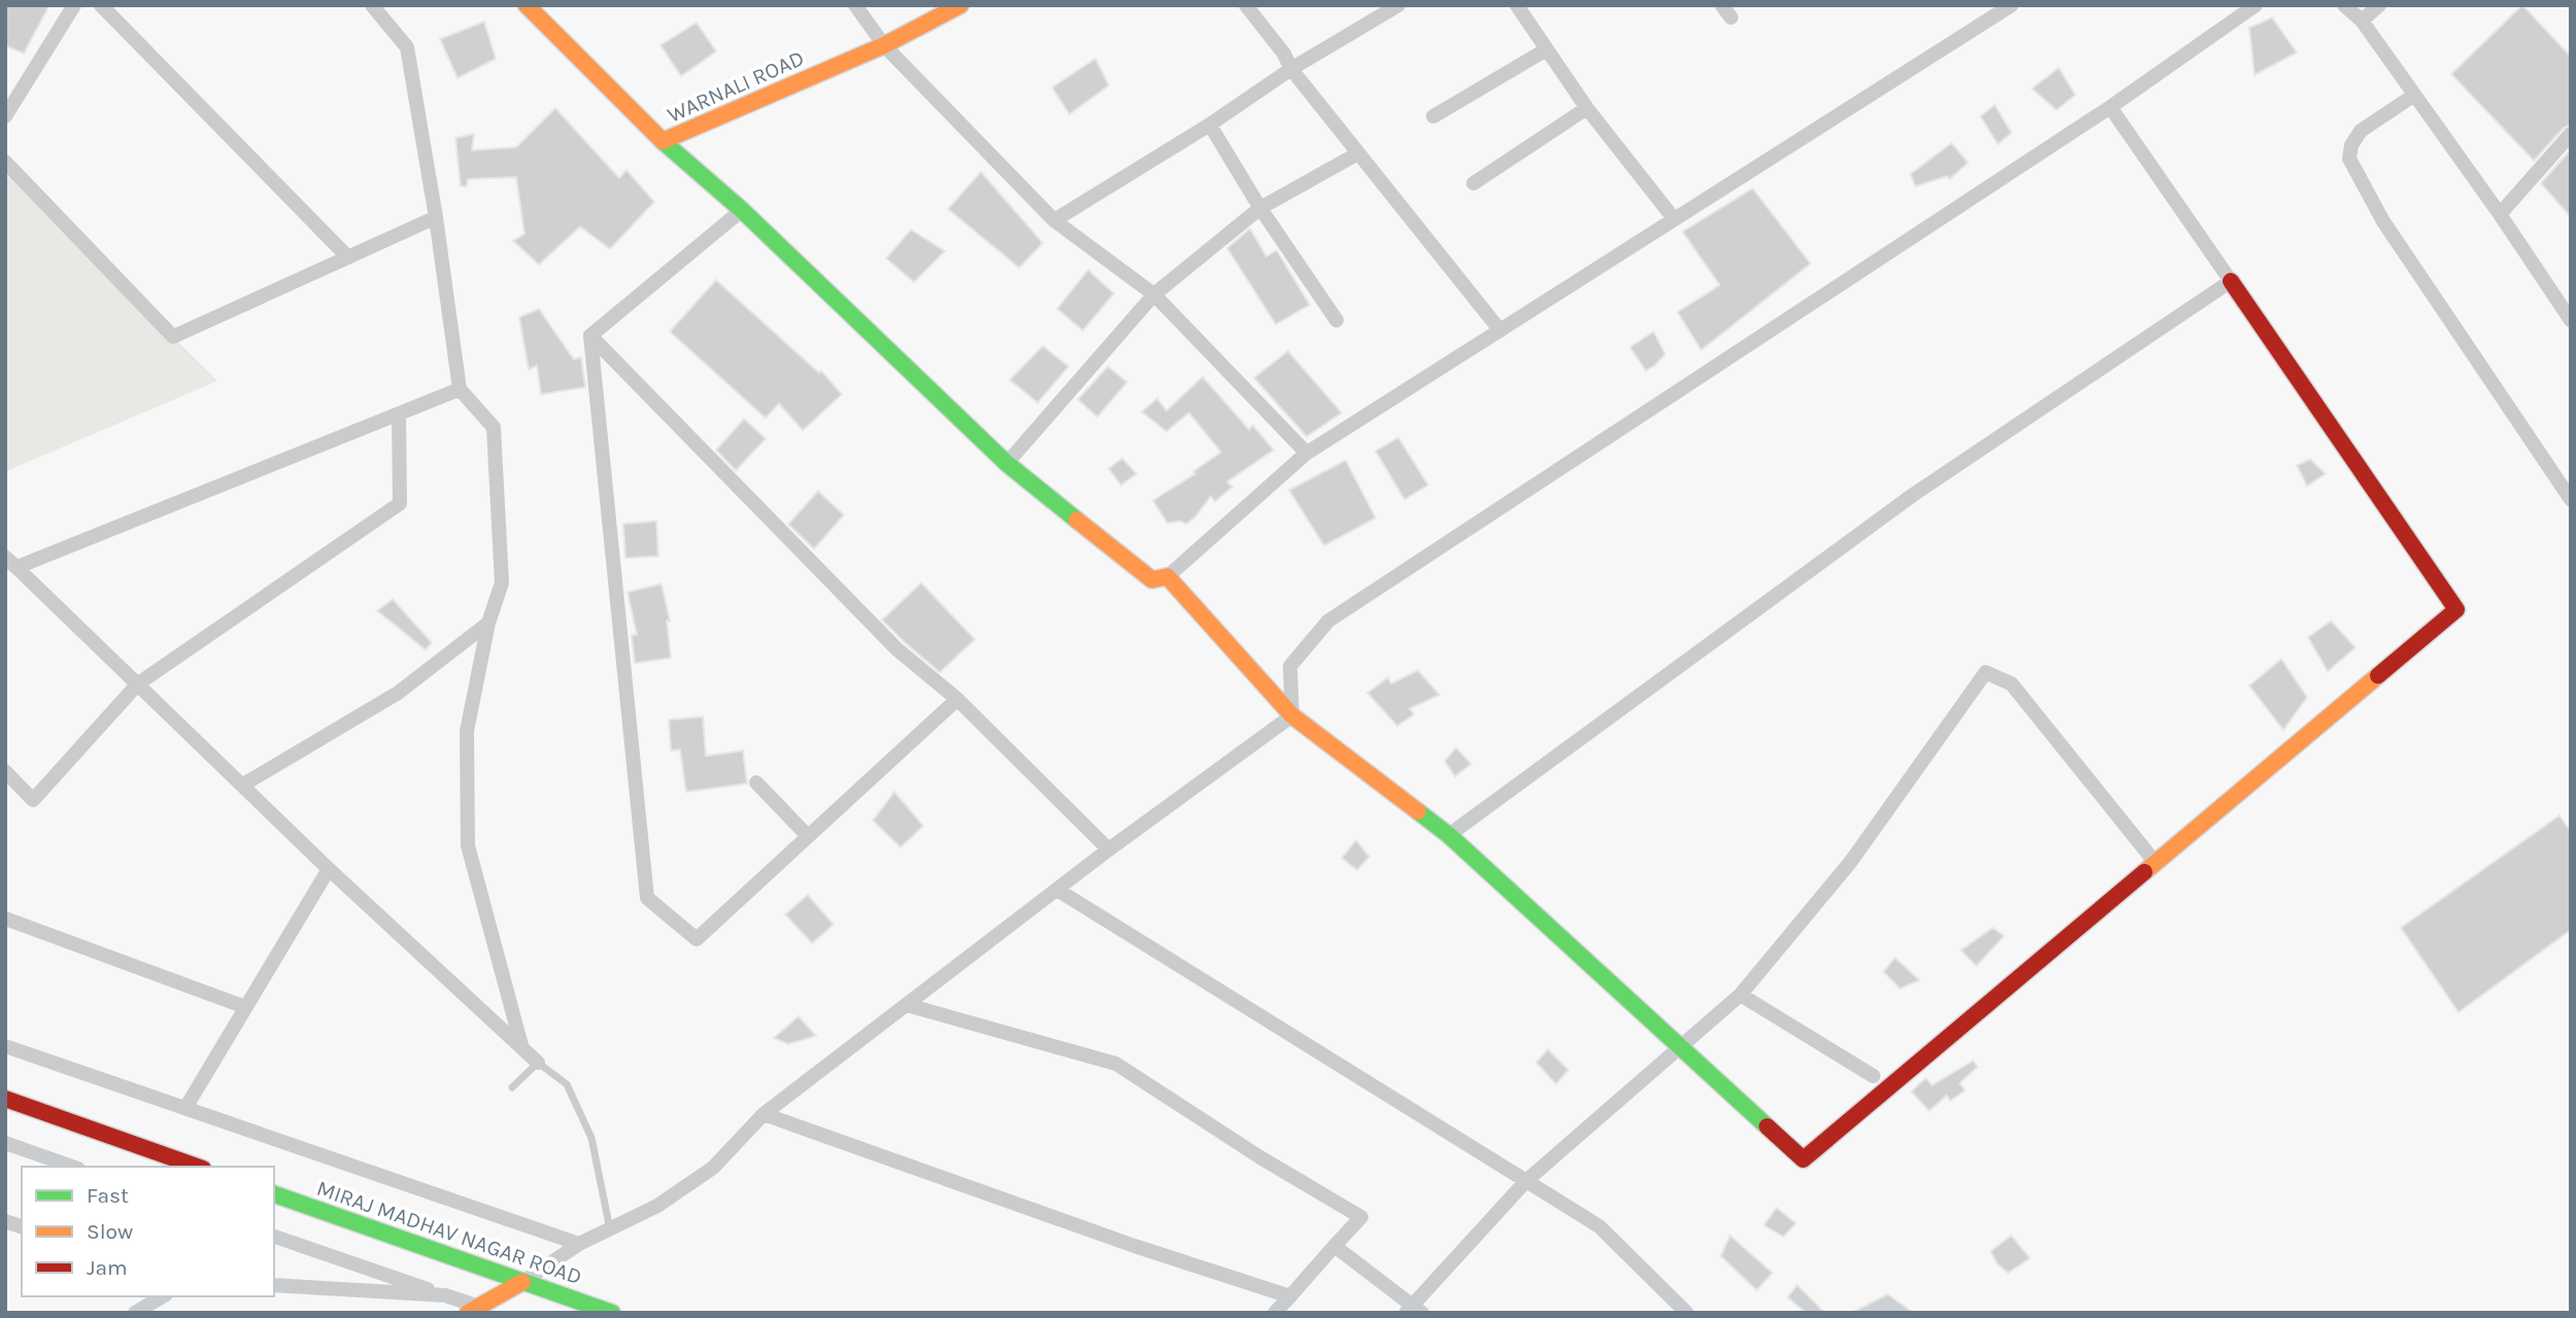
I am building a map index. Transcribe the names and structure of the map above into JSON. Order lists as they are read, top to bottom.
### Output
{
  "streets": {
    "street": ["WARNALI ROAD", "MIRAJ MADHAV NAGAR ROAD"]
  },
  "legend": ["Fast", "Slow", "Jam"]
}
